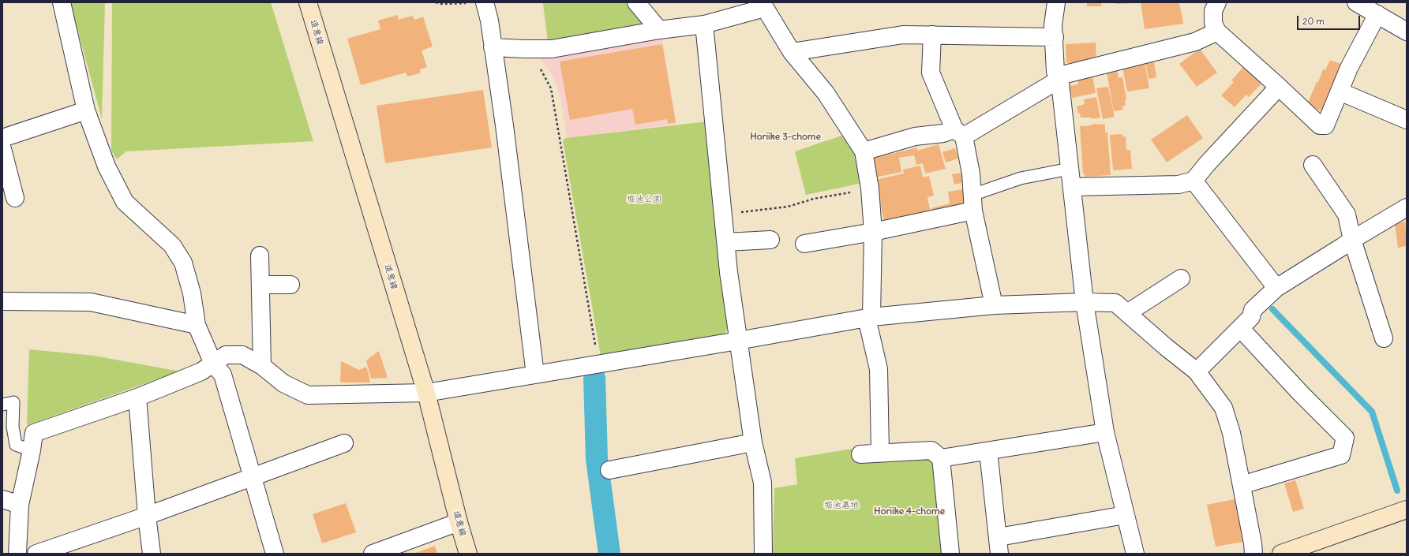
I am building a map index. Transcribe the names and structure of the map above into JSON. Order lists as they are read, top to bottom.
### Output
{
  "streets": {
    "street": ["道意線"]
  },
  "districts": ["Horiike 3-chome", "Horiike 4-chome"],
  "parks": ["堀池公園", "堀池墓地"],
  "scale_bar": "20 m"
}
